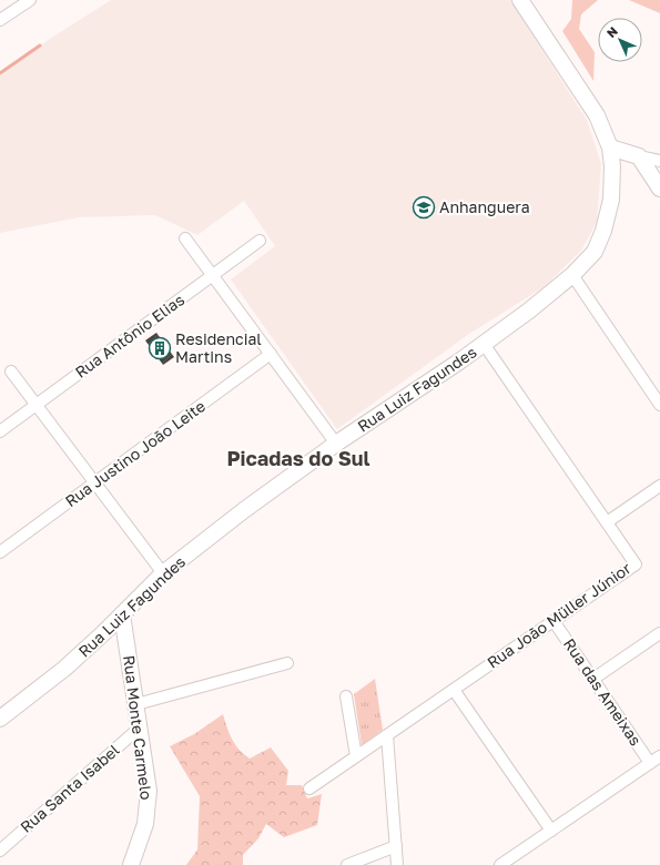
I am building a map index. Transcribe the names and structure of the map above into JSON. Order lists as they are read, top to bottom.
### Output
{
  "streets": {
    "main road": ["Rua Luiz Fagundes", "Rua Monte Carmelo"],
    "street": [
      "Rua Antônio Elias",
      "Rua Justino João Leite",
      "Rua João Müller Júnior",
      "Rua das Ameixas",
      "Rua Santa Isabel"
    ]
  },
  "crossings": [
    ["Rua Luiz Fagundes", "Rua João Müller Júnior"],
    ["Rua Luiz Fagundes", "Rua Monte Carmelo"],
    ["Rua João Müller Júnior", "Rua das Ameixas"],
    ["Rua Monte Carmelo", "Rua Santa Isabel"]
  ],
  "districts": ["Picadas do Sul"],
  "places": {
    "school or university": ["Anhanguera"],
    "building": ["Residencial Martins"]
  },
  "north": "top left"
}
